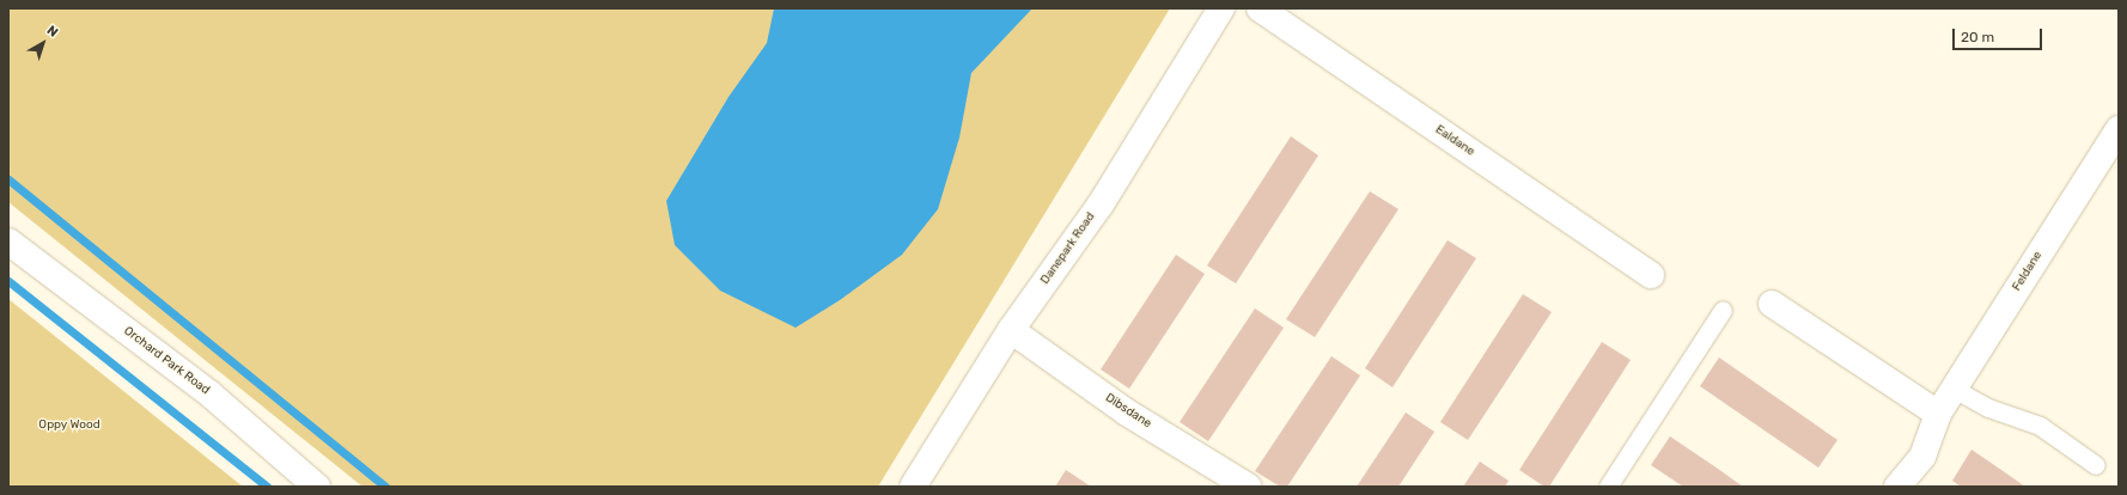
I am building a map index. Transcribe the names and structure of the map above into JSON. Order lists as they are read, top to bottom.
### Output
{
  "streets": {
    "street": [
      "Ealdane",
      "Danepark Road",
      "Feldane",
      "Orchard Park Road",
      "Dibsdane"
    ]
  },
  "crossings": [
    ["Danepark Road", "Dibsdane"]
  ],
  "parks": ["Oppy Wood"],
  "scale_bar": "20 m",
  "north": "top right"
}
